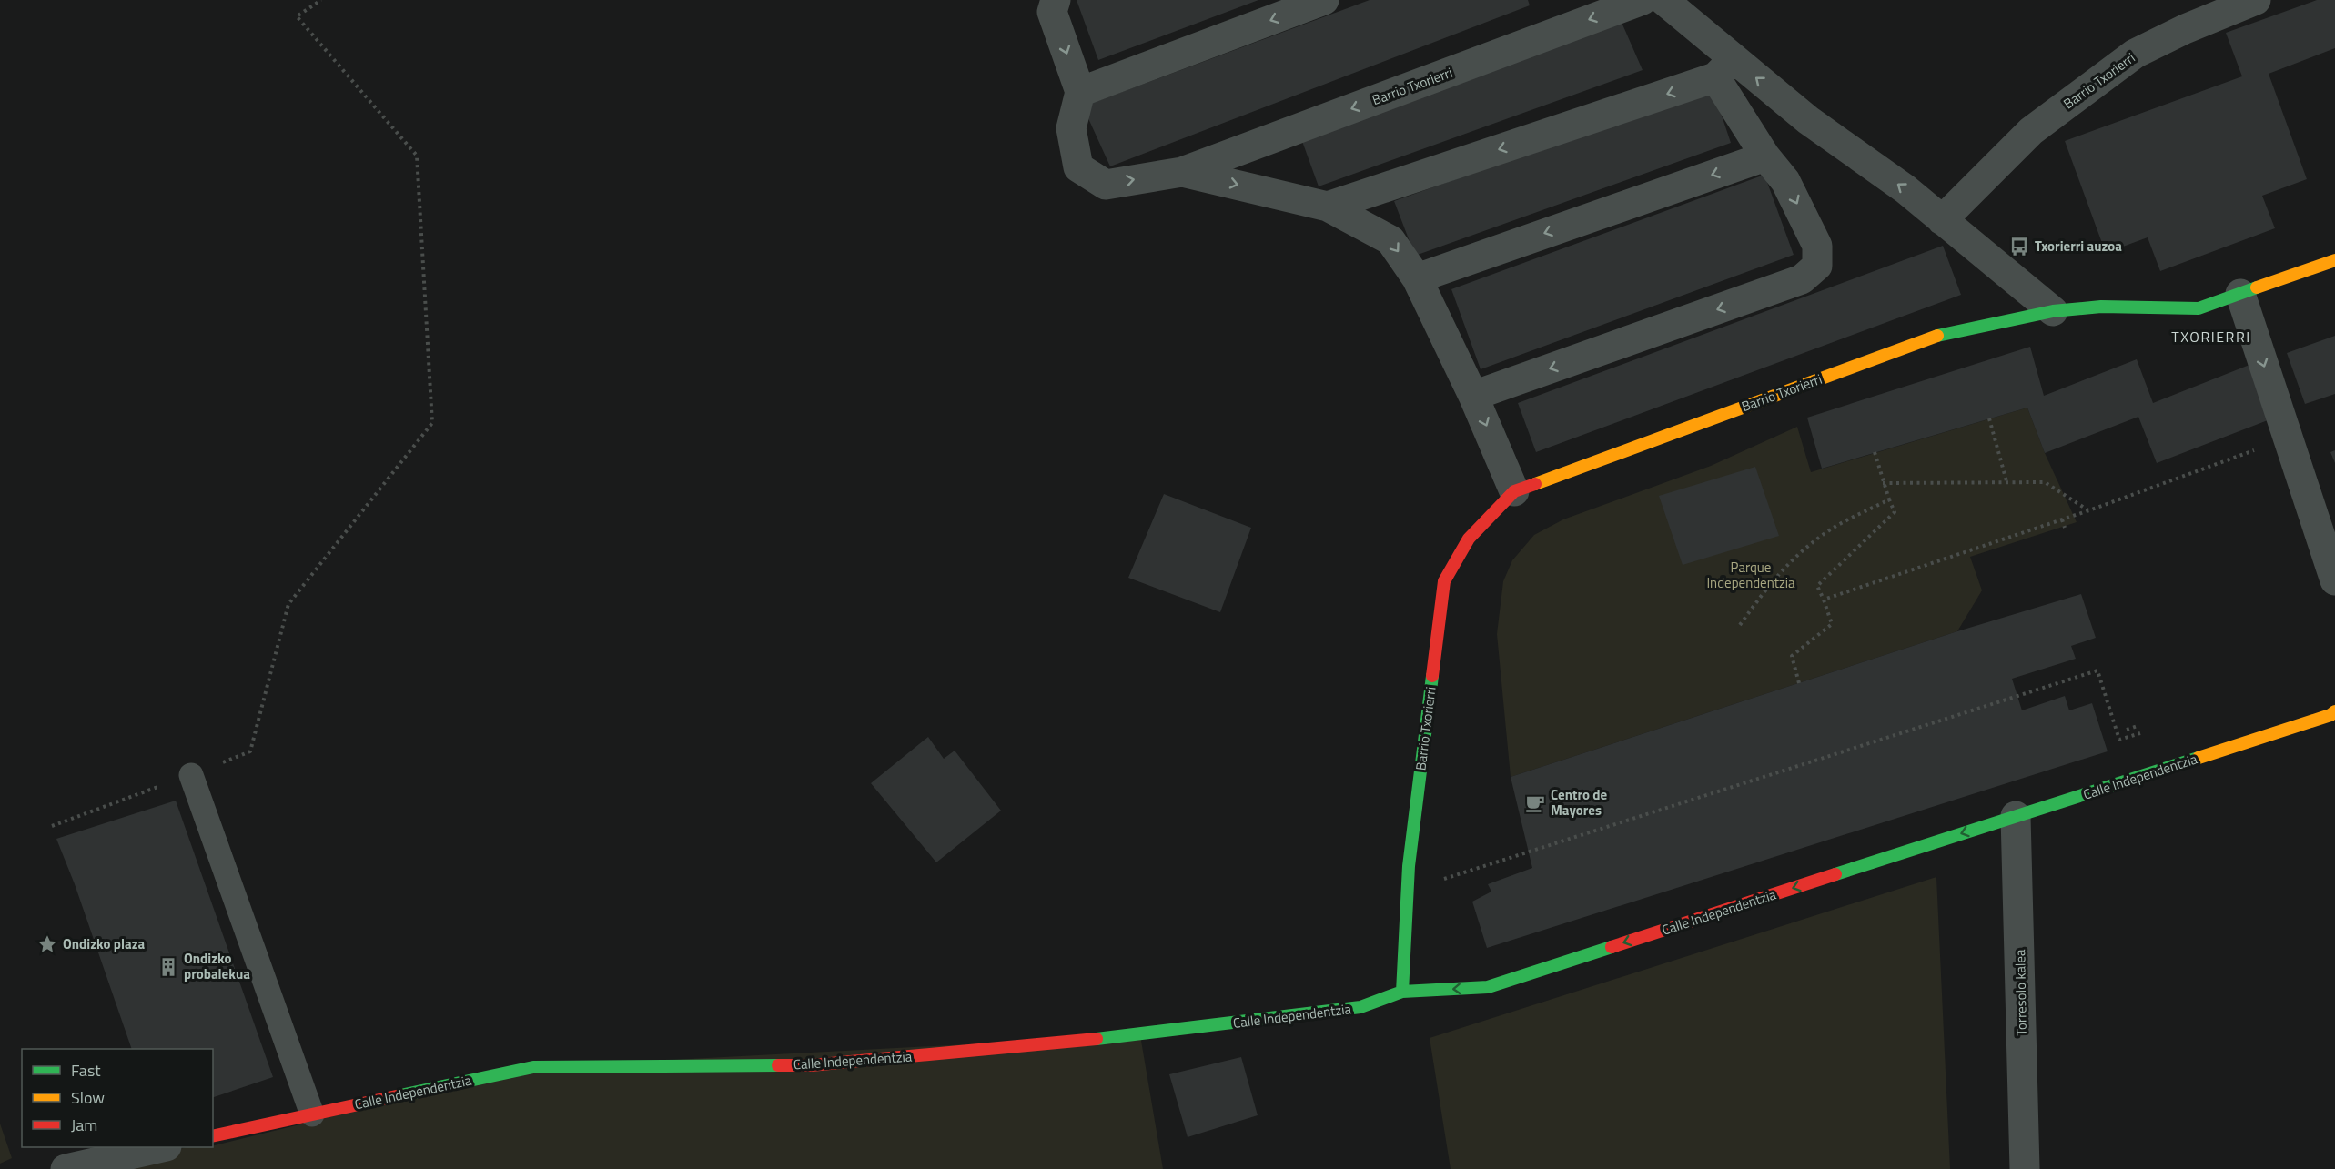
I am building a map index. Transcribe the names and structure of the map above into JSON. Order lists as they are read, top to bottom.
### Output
{
  "streets": {
    "street": ["Barrio Txorierri", "Calle Independentzia", "Torresolo kalea"]
  },
  "crossings": [
    ["Barrio Txorierri", "Calle Independentzia"],
    ["Calle Independentzia", "Torresolo kalea"]
  ],
  "districts": ["TXORIERRI"],
  "parks": ["Parque Independentzia"],
  "places": {
    "bus stop": ["Txorierri auzoa"],
    "cafe": ["Centro de Mayores"],
    "place": ["Ondizko plaza"],
    "building": ["Ondizko probalekua"]
  },
  "legend": ["Fast", "Slow", "Jam"]
}
